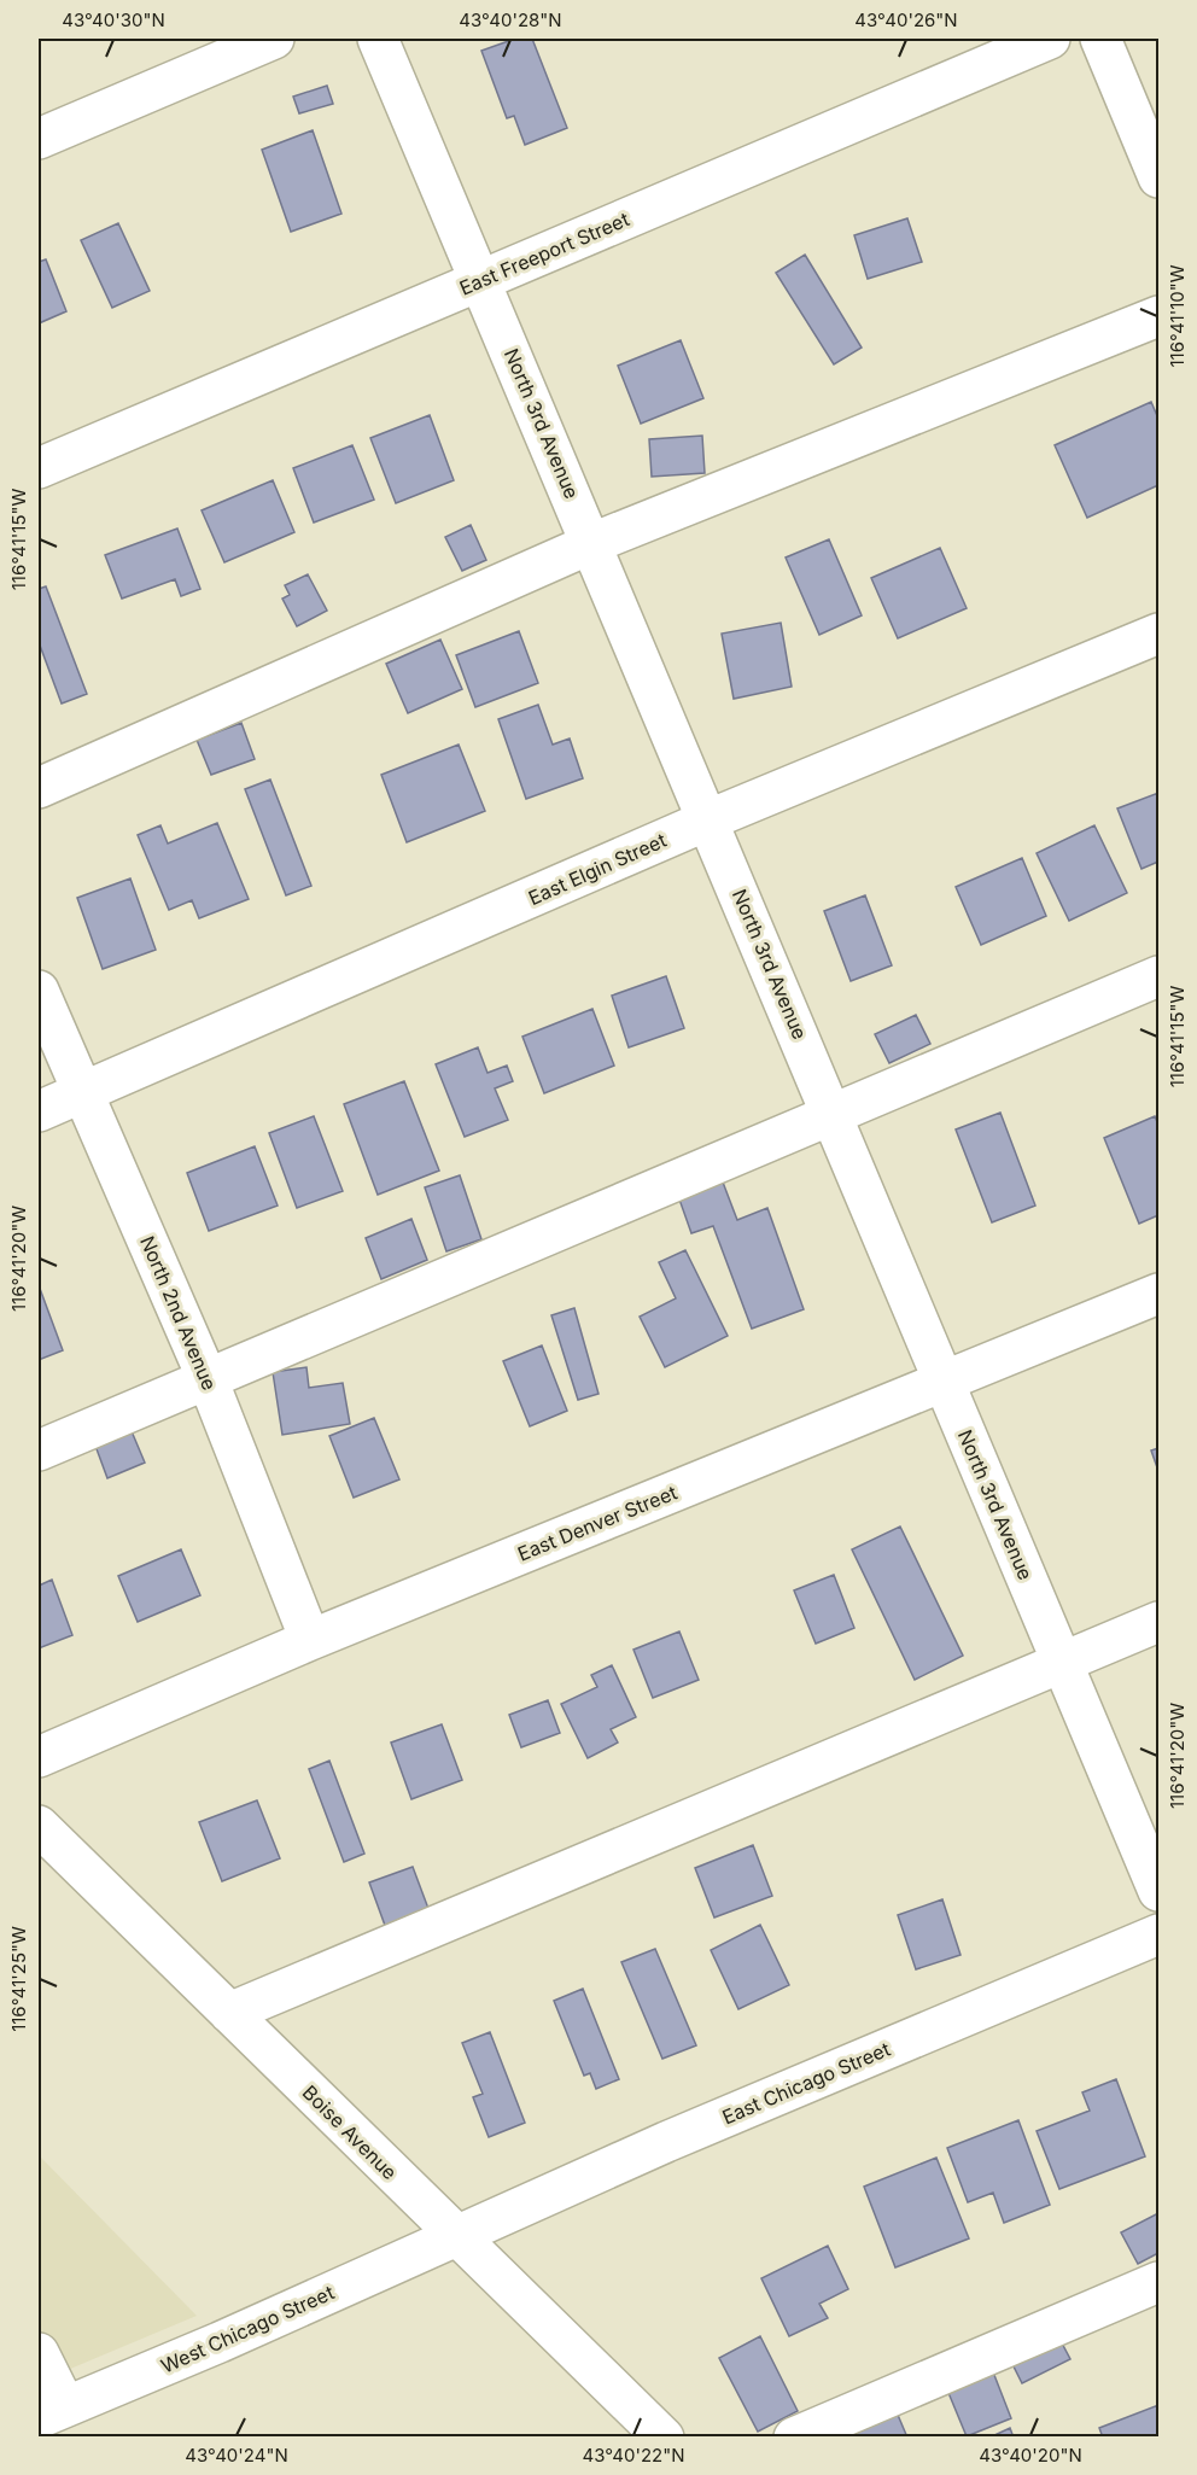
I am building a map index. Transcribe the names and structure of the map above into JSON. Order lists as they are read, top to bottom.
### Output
{
  "streets": {
    "street": [
      "East Freeport Street",
      "North 3rd Avenue",
      "East Elgin Street",
      "North 2nd Avenue",
      "East Denver Street",
      "East Chicago Street",
      "Boise Avenue",
      "West Chicago Street"
    ]
  },
  "crossings": [
    ["East Freeport Street", "North 3rd Avenue"],
    ["North 3rd Avenue", "East Elgin Street"],
    ["North 3rd Avenue", "East Denver Street"],
    ["East Elgin Street", "North 2nd Avenue"],
    ["North 2nd Avenue", "East Denver Street"],
    ["East Chicago Street", "Boise Avenue"],
    ["East Chicago Street", "West Chicago Street"],
    ["Boise Avenue", "West Chicago Street"]
  ],
  "coordinates": [
    "43°40'30\"N",
    "43°40'28\"N",
    "43°40'26\"N",
    "116°41'10\"W",
    "116°41'15\"W",
    "116°41'20\"W",
    "116°41'25\"W",
    "43°40'24\"N",
    "43°40'22\"N",
    "43°40'20\"N"
  ]
}
